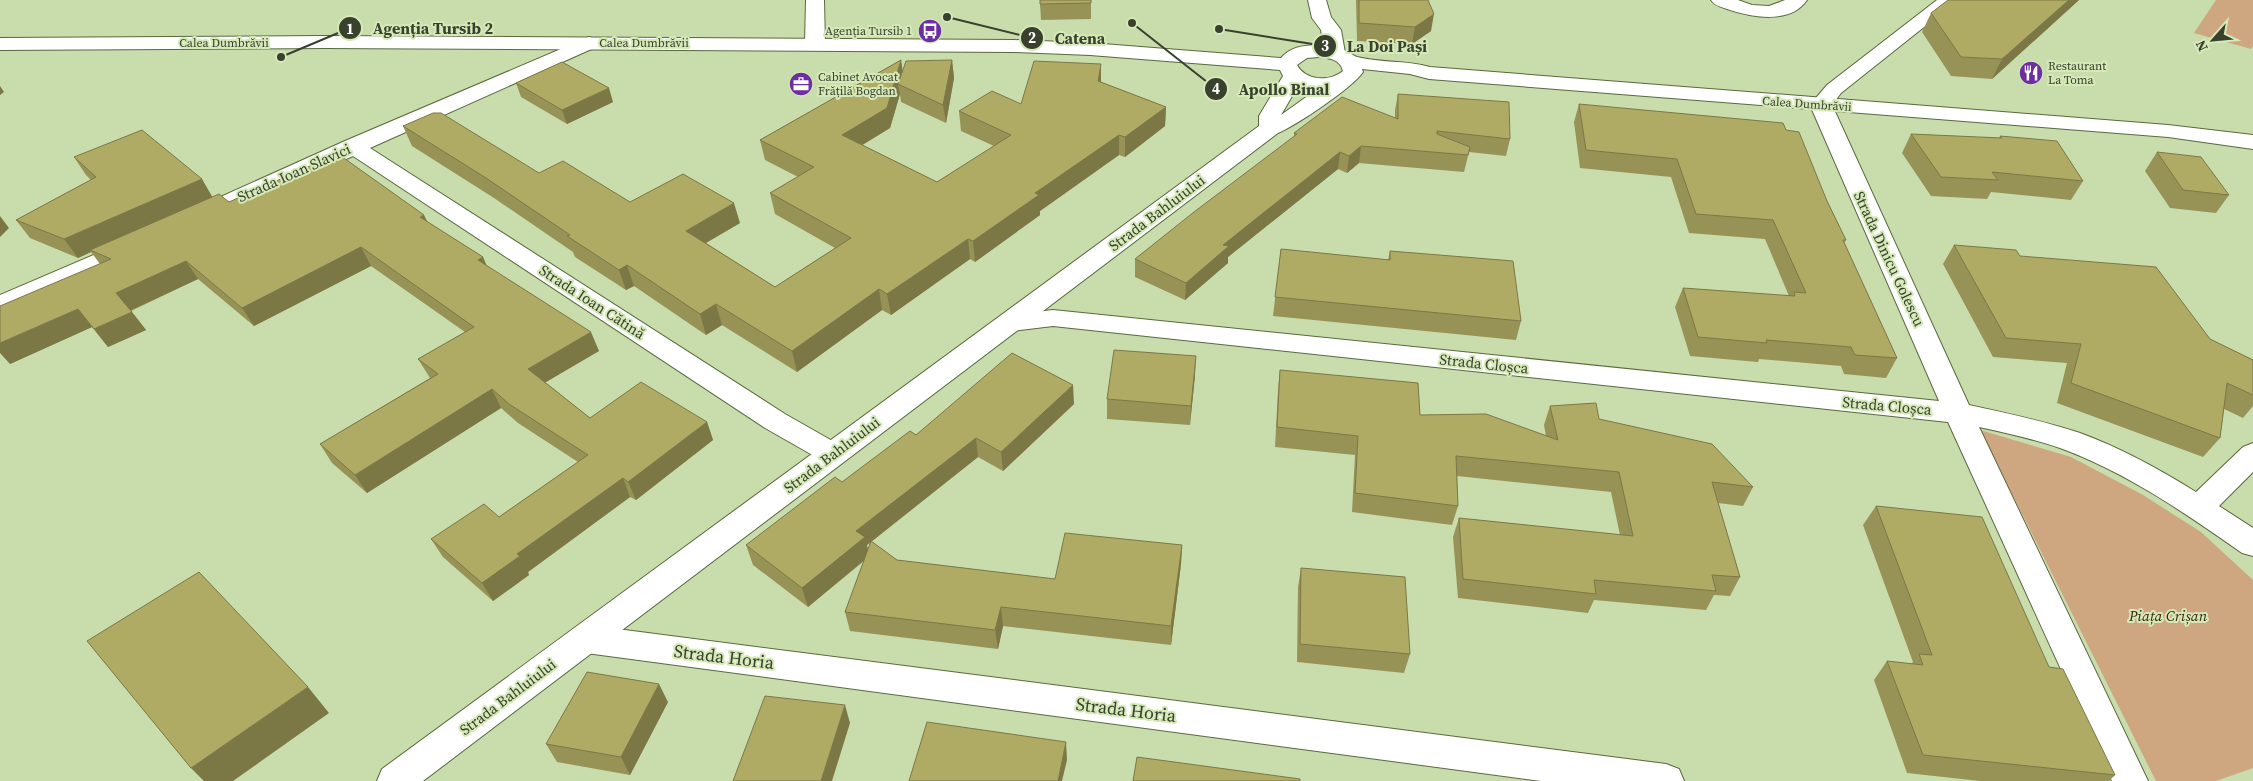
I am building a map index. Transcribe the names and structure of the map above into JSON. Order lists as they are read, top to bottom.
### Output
{
  "streets": {
    "street": [
      "Calea Dumbrăvii",
      "Strada Ioan Slavici",
      "Strada Bahluiului",
      "Strada Dinicu Golescu",
      "Strada Ioan Cătină",
      "Strada Cloșca",
      "Strada Horia"
    ]
  },
  "crossings": [
    ["Calea Dumbrăvii", "Strada Ioan Slavici"],
    ["Calea Dumbrăvii", "Strada Bahluiului"],
    ["Calea Dumbrăvii", "Strada Dinicu Golescu"],
    ["Strada Ioan Slavici", "Strada Ioan Cătină"],
    ["Strada Bahluiului", "Strada Ioan Cătină"],
    ["Strada Bahluiului", "Strada Cloșca"],
    ["Strada Bahluiului", "Strada Horia"],
    ["Strada Dinicu Golescu", "Strada Cloșca"]
  ],
  "parks": ["Piața Crișan"],
  "places": {
    "other": [
      "Catena",
      "Apollo Binal",
      "La Doi Pași",
      "Agenția Tursib 2"
    ],
    "bus stop": ["Agenția Tursib 1"],
    "restaurant": ["Restaurant La Toma"],
    "office": ["Cabinet Avocat Frățilă Bogdan"]
  },
  "north": "bottom left"
}
